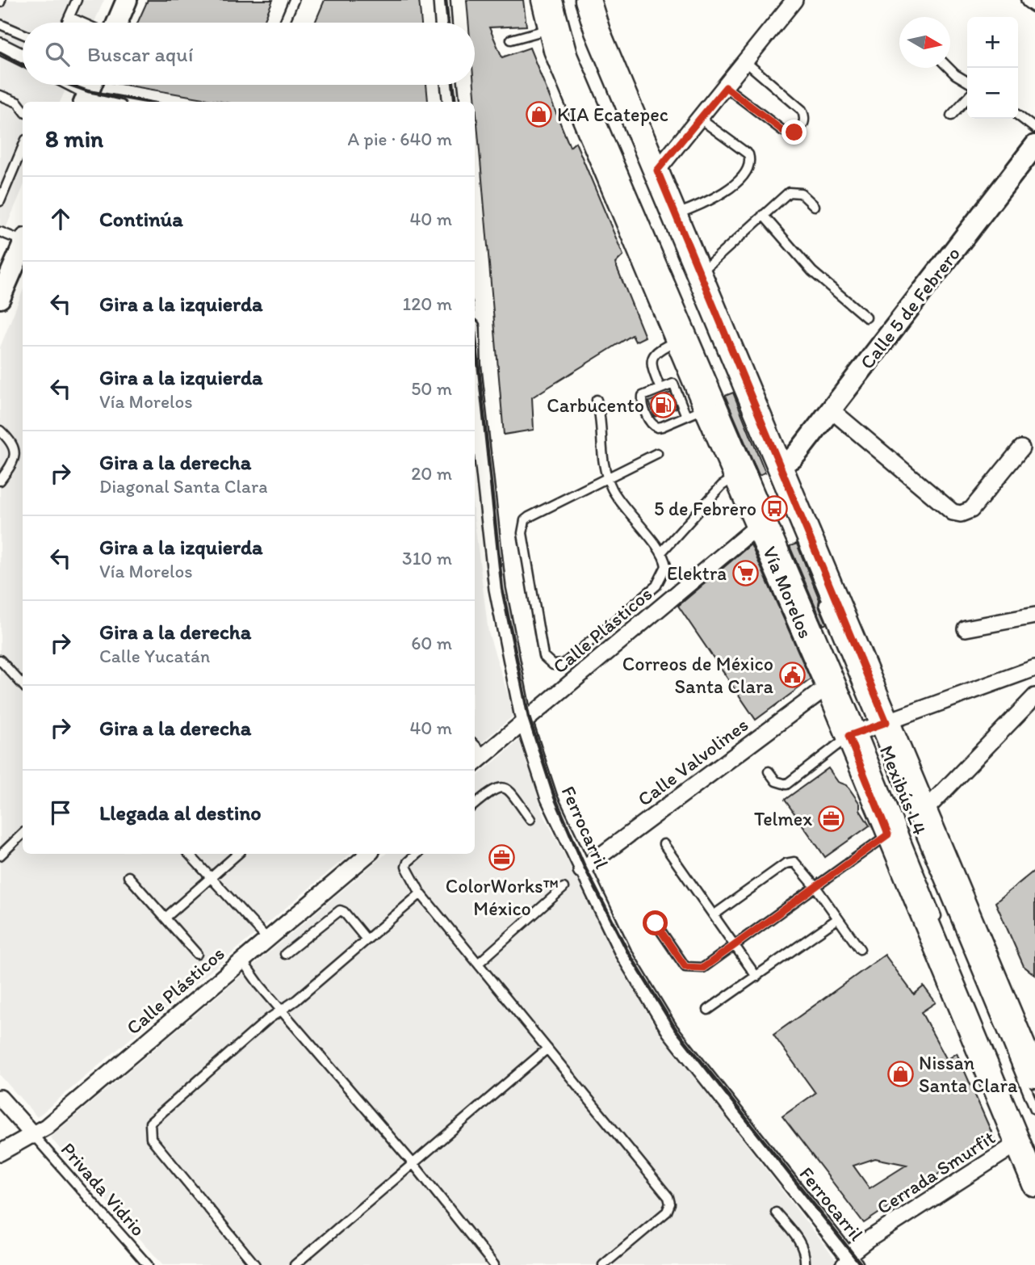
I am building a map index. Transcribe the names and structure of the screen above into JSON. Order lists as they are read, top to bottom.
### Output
{
  "streets": {
    "main road": ["Vía Morelos"],
    "street": [
      "Calle 5 de Febrero",
      "Calle Plásticos",
      "Calle Valvolines",
      "Ferrocarril",
      "Cerrada Smurfit"
    ],
    "lane": ["Mexibús L4", "Privada Vidrio"]
  },
  "crossings": [
    ["Calle 5 de Febrero", "Vía Morelos"],
    ["Vía Morelos", "Calle Plásticos"],
    ["Vía Morelos", "Calle Valvolines"],
    ["Vía Morelos", "Mexibús L4"],
    ["Vía Morelos", "Cerrada Smurfit"],
    ["Calle Plásticos", "Ferrocarril"],
    ["Calle Plásticos", "Privada Vidrio"],
    ["Calle Valvolines", "Ferrocarril"],
    ["Ferrocarril", "Cerrada Smurfit"]
  ],
  "places": {
    "shop": ["KIA Ecatepec", "Nissan Santa Clara"],
    "fuel station": ["Carbucento"],
    "bus stop": ["5 de Febrero"],
    "supermarket": ["Elektra"],
    "public building": ["Correos de México Santa Clara"],
    "office": ["Telmex", "ColorWorks™ México"]
  },
  "north": "right",
  "page": {
    "map_buttons": ["+", "−"],
    "search": "Buscar aquí",
    "heading": ["8 min", "A pie · 640 m"],
    "list": [
      ["Continúa", "40 m"],
      ["Gira a la izquierda", "120 m"],
      ["Gira a la izquierda", "Vía Morelos", "50 m"],
      ["Gira a la derecha", "Diagonal Santa Clara", "20 m"],
      ["Gira a la izquierda", "Vía Morelos", "310 m"],
      ["Gira a la derecha", "Calle Yucatán", "60 m"],
      ["Gira a la derecha", "40 m"],
      "Llegada al destino"
    ]
  }
}
